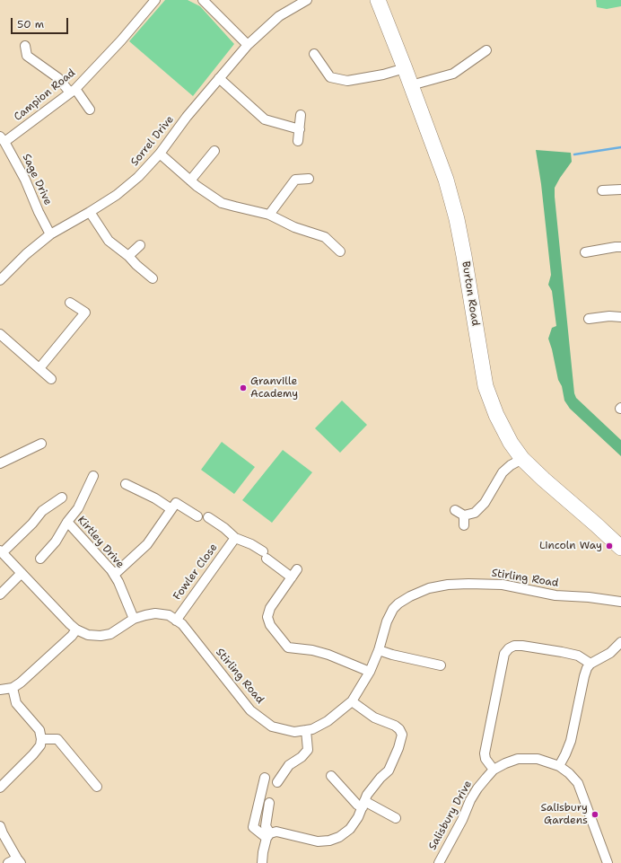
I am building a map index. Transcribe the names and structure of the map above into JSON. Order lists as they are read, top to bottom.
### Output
{
  "streets": {
    "highway": ["Burton Road"],
    "street": [
      "Campion Road",
      "Sorrel Drive",
      "Sage Drive",
      "Kirtley Drive",
      "Fowler Close",
      "Stirling Road",
      "Salisbury Drive"
    ]
  },
  "crossings": [
    ["Campion Road", "Sage Drive"],
    ["Sorrel Drive", "Sage Drive"],
    ["Kirtley Drive", "Stirling Road"],
    ["Fowler Close", "Stirling Road"]
  ],
  "places": ["Granville Academy", "Lincoln Way", "Salisbury Gardens"],
  "scale_bar": "50 m"
}
